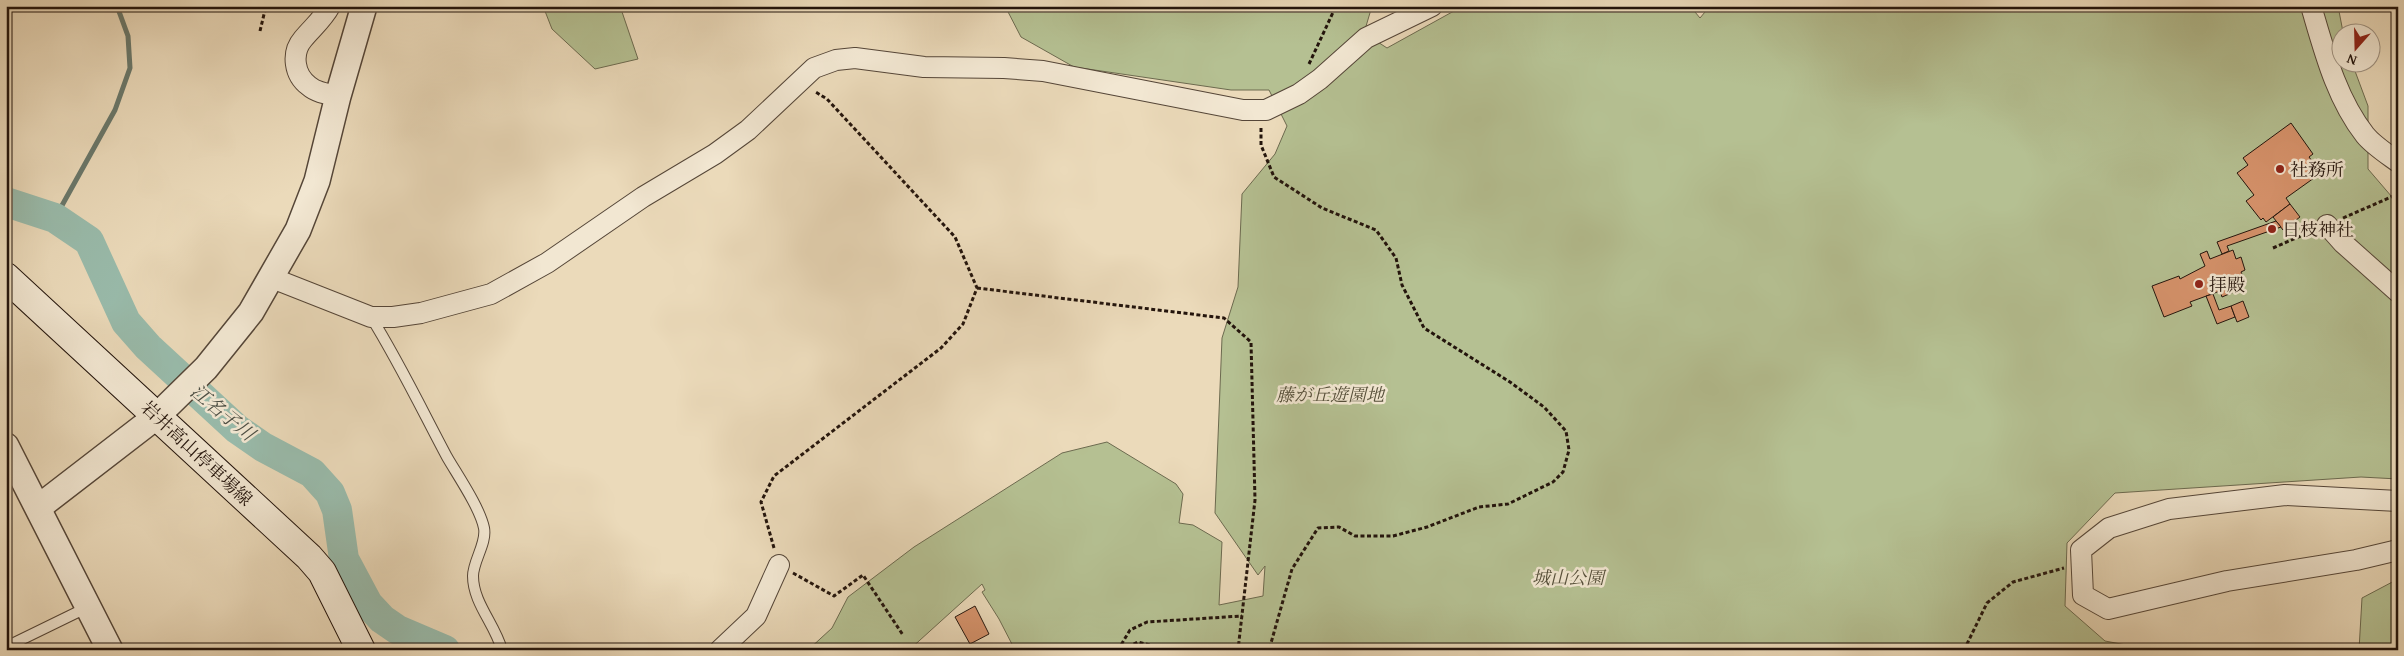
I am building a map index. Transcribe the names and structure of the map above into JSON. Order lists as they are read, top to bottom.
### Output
{
  "streets": {
    "main road": ["岩井高山停車場線"]
  },
  "water": ["江名子川"],
  "parks": ["藤が丘遊園地", "城山公園"],
  "places": ["社務所", "日枝神社", "拝殿"],
  "north": "bottom"
}
